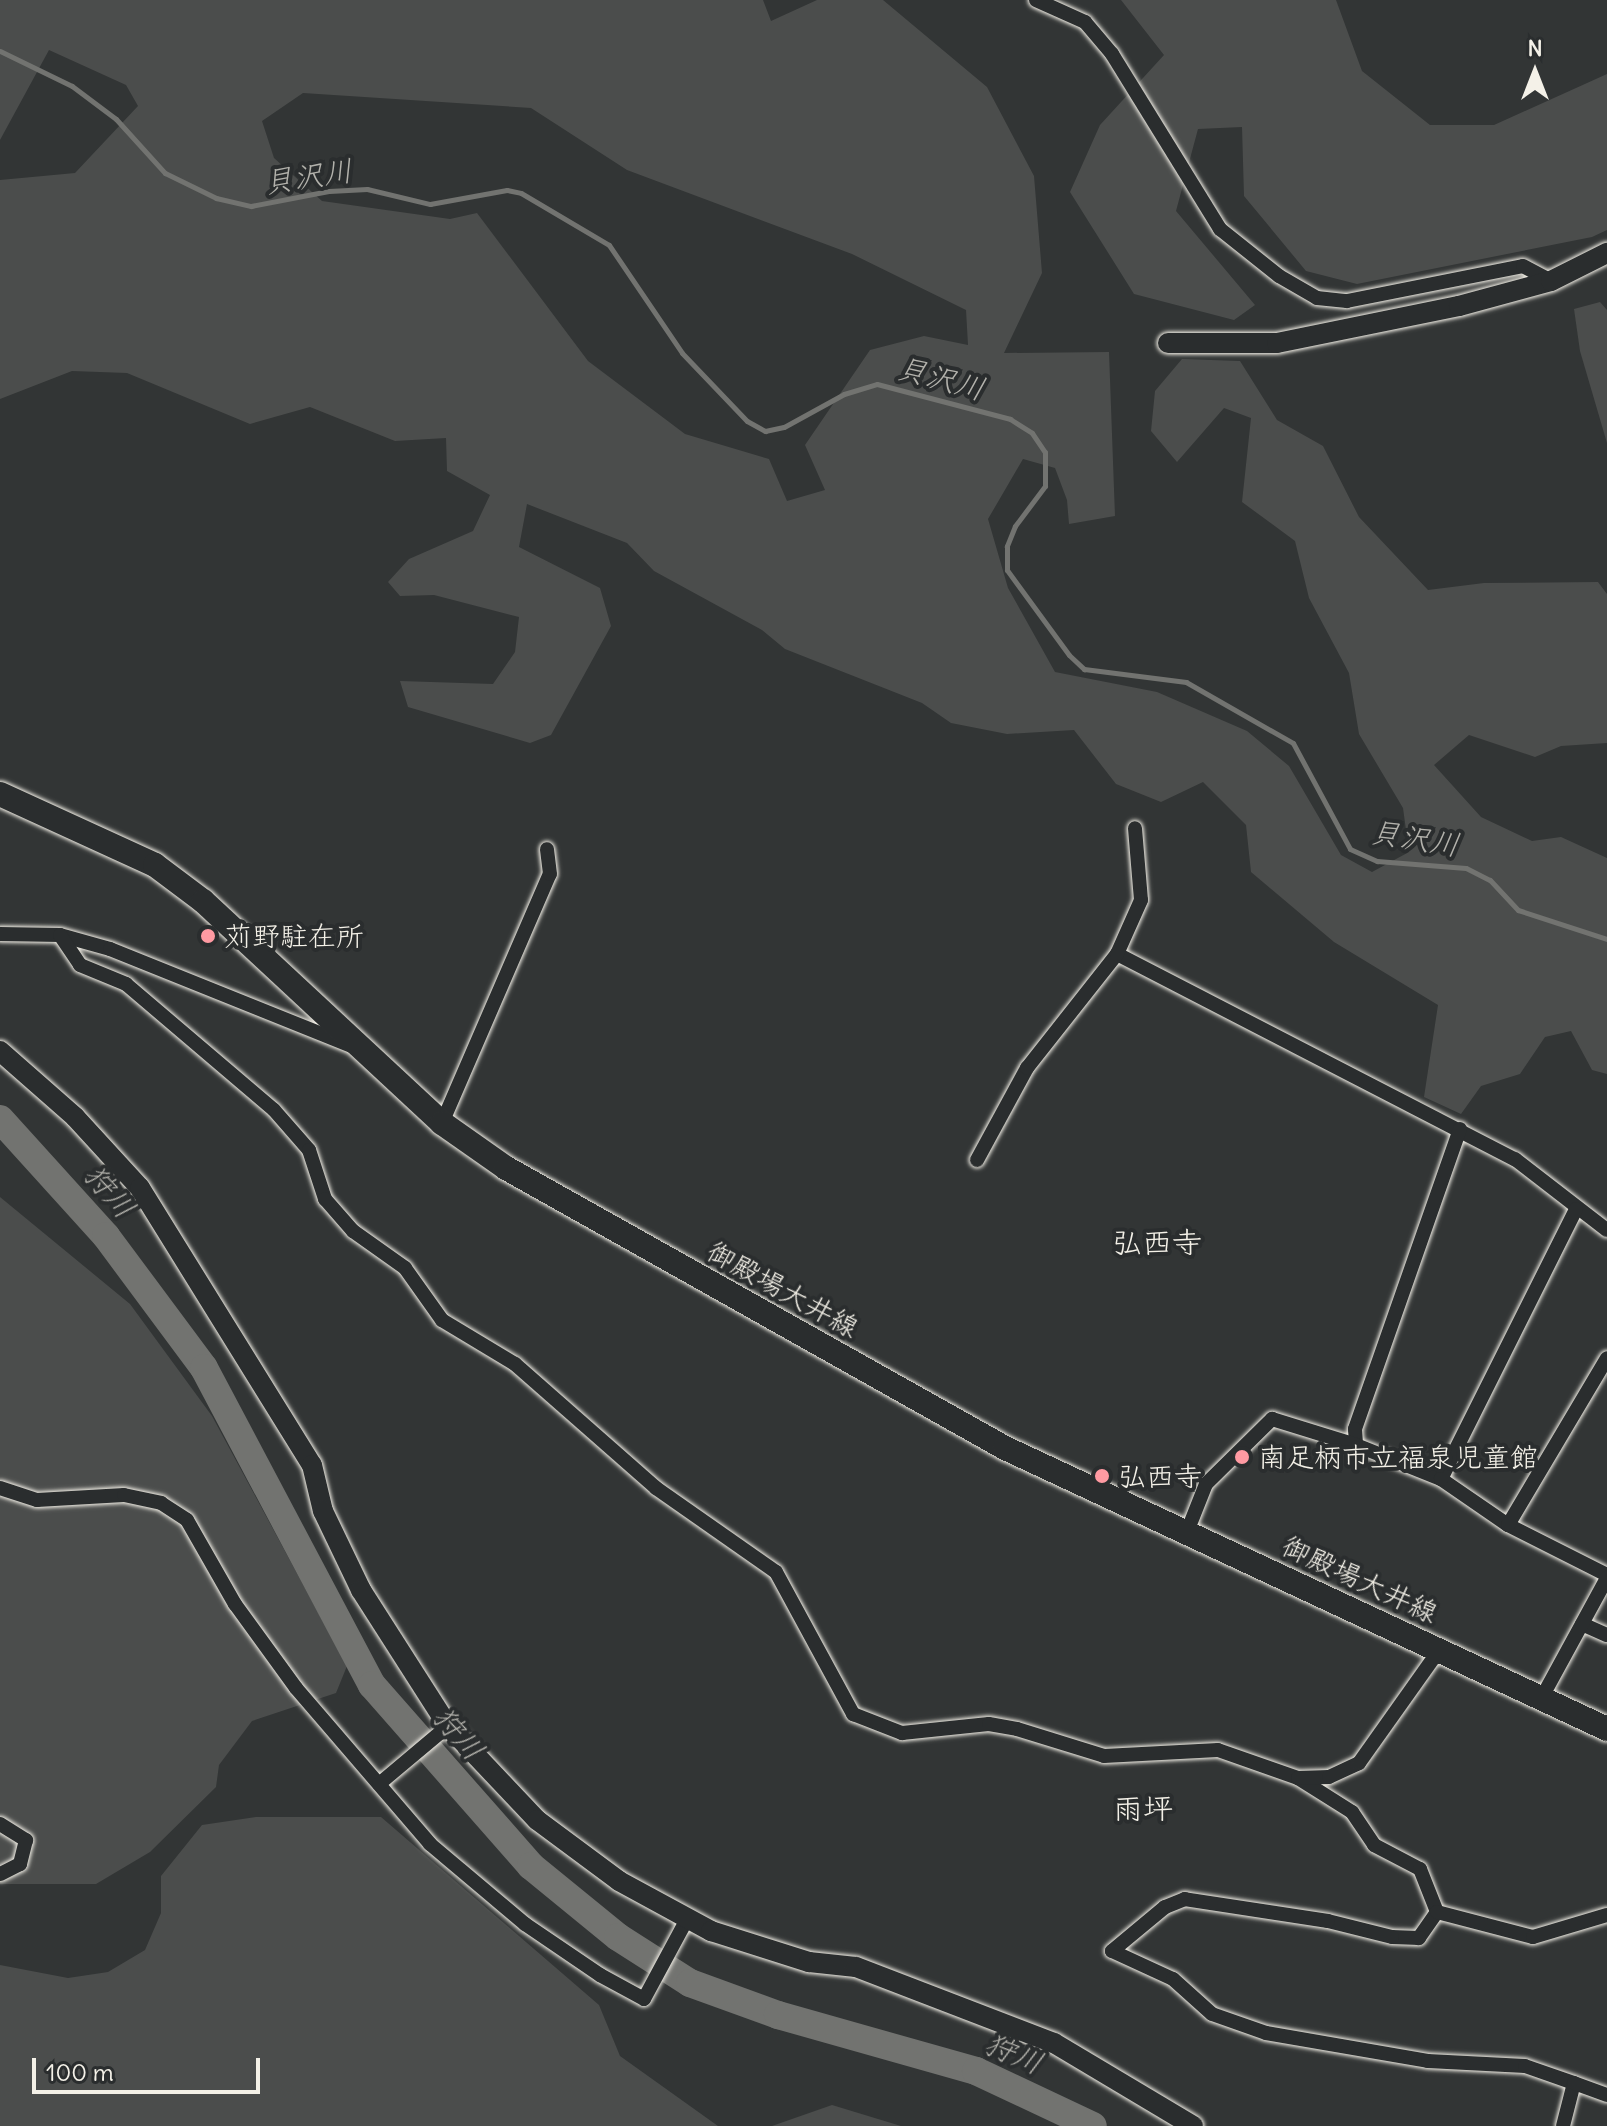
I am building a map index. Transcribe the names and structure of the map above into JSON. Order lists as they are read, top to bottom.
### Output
{
  "streets": {
    "main road": ["御殿場大井線"]
  },
  "districts": ["弘西寺", "雨坪"],
  "water": ["貝沢川", "狩川"],
  "places": ["苅野駐在所", "南足柄市立福泉児童館", "弘西寺"],
  "scale_bar": "100 m",
  "north": "top"
}
